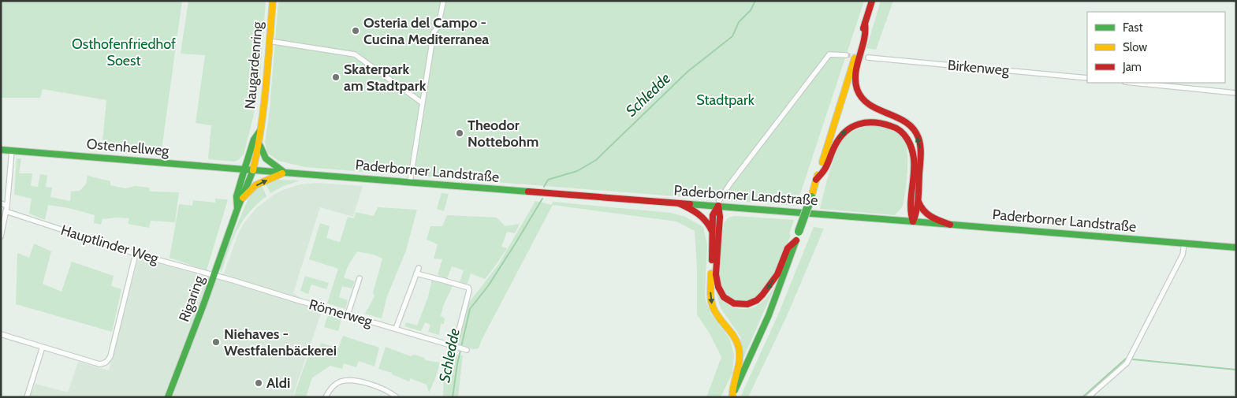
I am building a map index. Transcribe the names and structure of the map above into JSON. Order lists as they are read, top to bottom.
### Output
{
  "streets": {
    "main road": [
      "Naugardenring",
      "Ostenhellweg",
      "Paderborner Landstraße",
      "Rigaring"
    ],
    "street": ["Birkenweg", "Hauptlinder Weg", "Römerweg"]
  },
  "crossings": [
    ["Naugardenring", "Ostenhellweg"],
    ["Naugardenring", "Paderborner Landstraße"],
    ["Naugardenring", "Rigaring"],
    ["Ostenhellweg", "Paderborner Landstraße"],
    ["Ostenhellweg", "Rigaring"],
    ["Paderborner Landstraße", "Rigaring"],
    ["Hauptlinder Weg", "Rigaring"],
    ["Hauptlinder Weg", "Römerweg"],
    ["Rigaring", "Römerweg"]
  ],
  "water": ["Schledde"],
  "parks": ["Osthofenfriedhof Soest", "Stadtpark"],
  "places": [
    "Osteria del Campo - Cucina Mediterranea",
    "Skaterpark am Stadtpark",
    "Theodor Nottebohm",
    "Niehaves - Westfalenbäckerei",
    "Aldi"
  ],
  "legend": ["Fast", "Slow", "Jam"]
}
